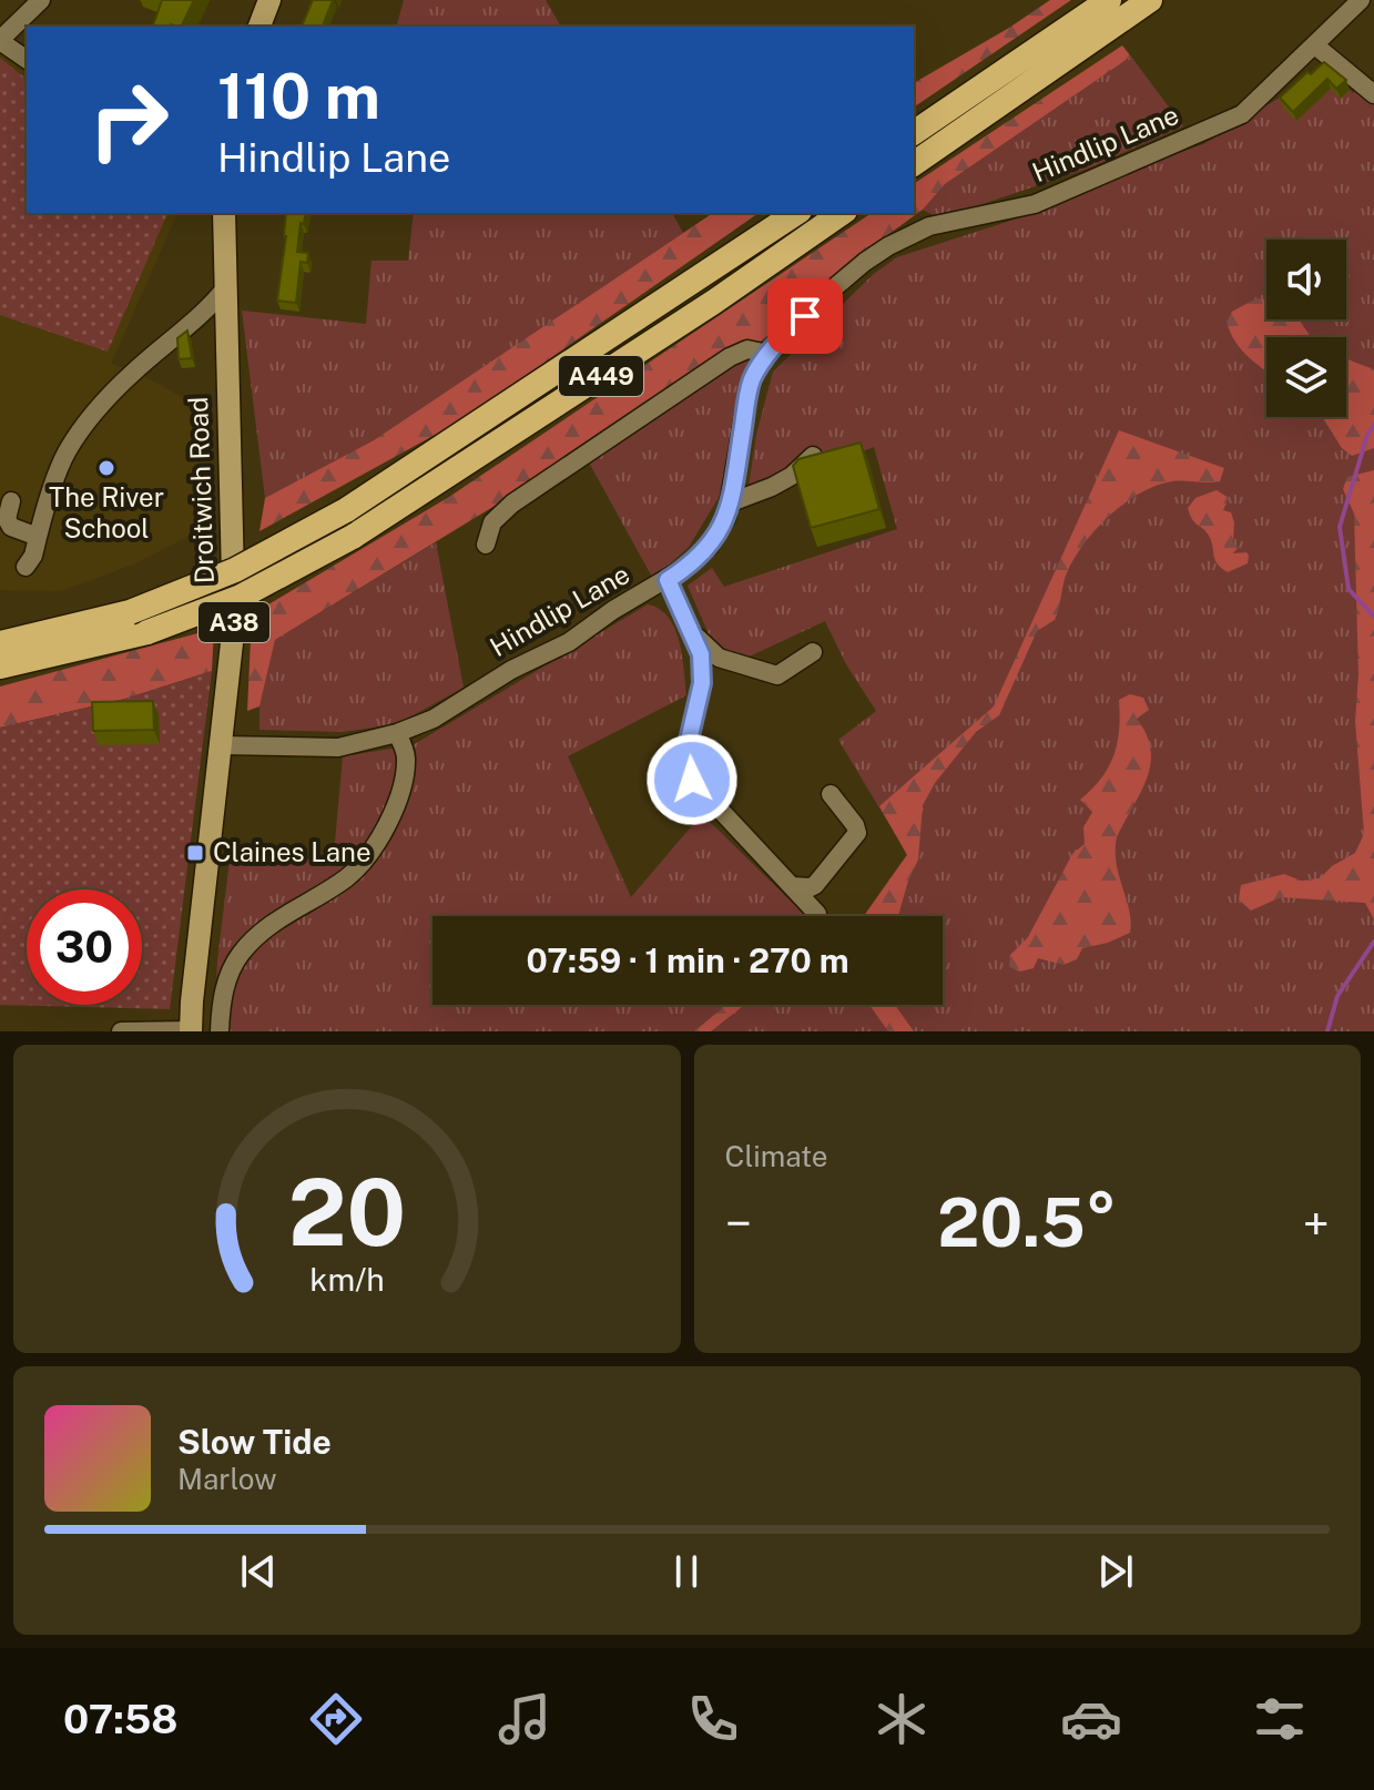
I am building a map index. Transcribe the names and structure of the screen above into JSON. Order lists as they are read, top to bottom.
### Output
{
  "streets": {
    "highway": ["A449"],
    "main road": ["Droitwich Road", "A38"],
    "street": ["Hindlip Lane"]
  },
  "crossings": [
    ["Hindlip Lane", "Droitwich Road"]
  ],
  "places": {
    "other": ["The River School"],
    "transit": ["Claines Lane"]
  },
  "page": {
    "turn": ["110 m", "Hindlip Lane"],
    "limit": "30",
    "trip": "07:59 · 1 min · 270 m",
    "tile": "Climate",
    "heat": ["−", "20.5°", "+"],
    "song": ["Slow Tide", "Marlow"],
    "tabs": "07:58",
    "gauge": ["20", "km/h"]
  }
}
